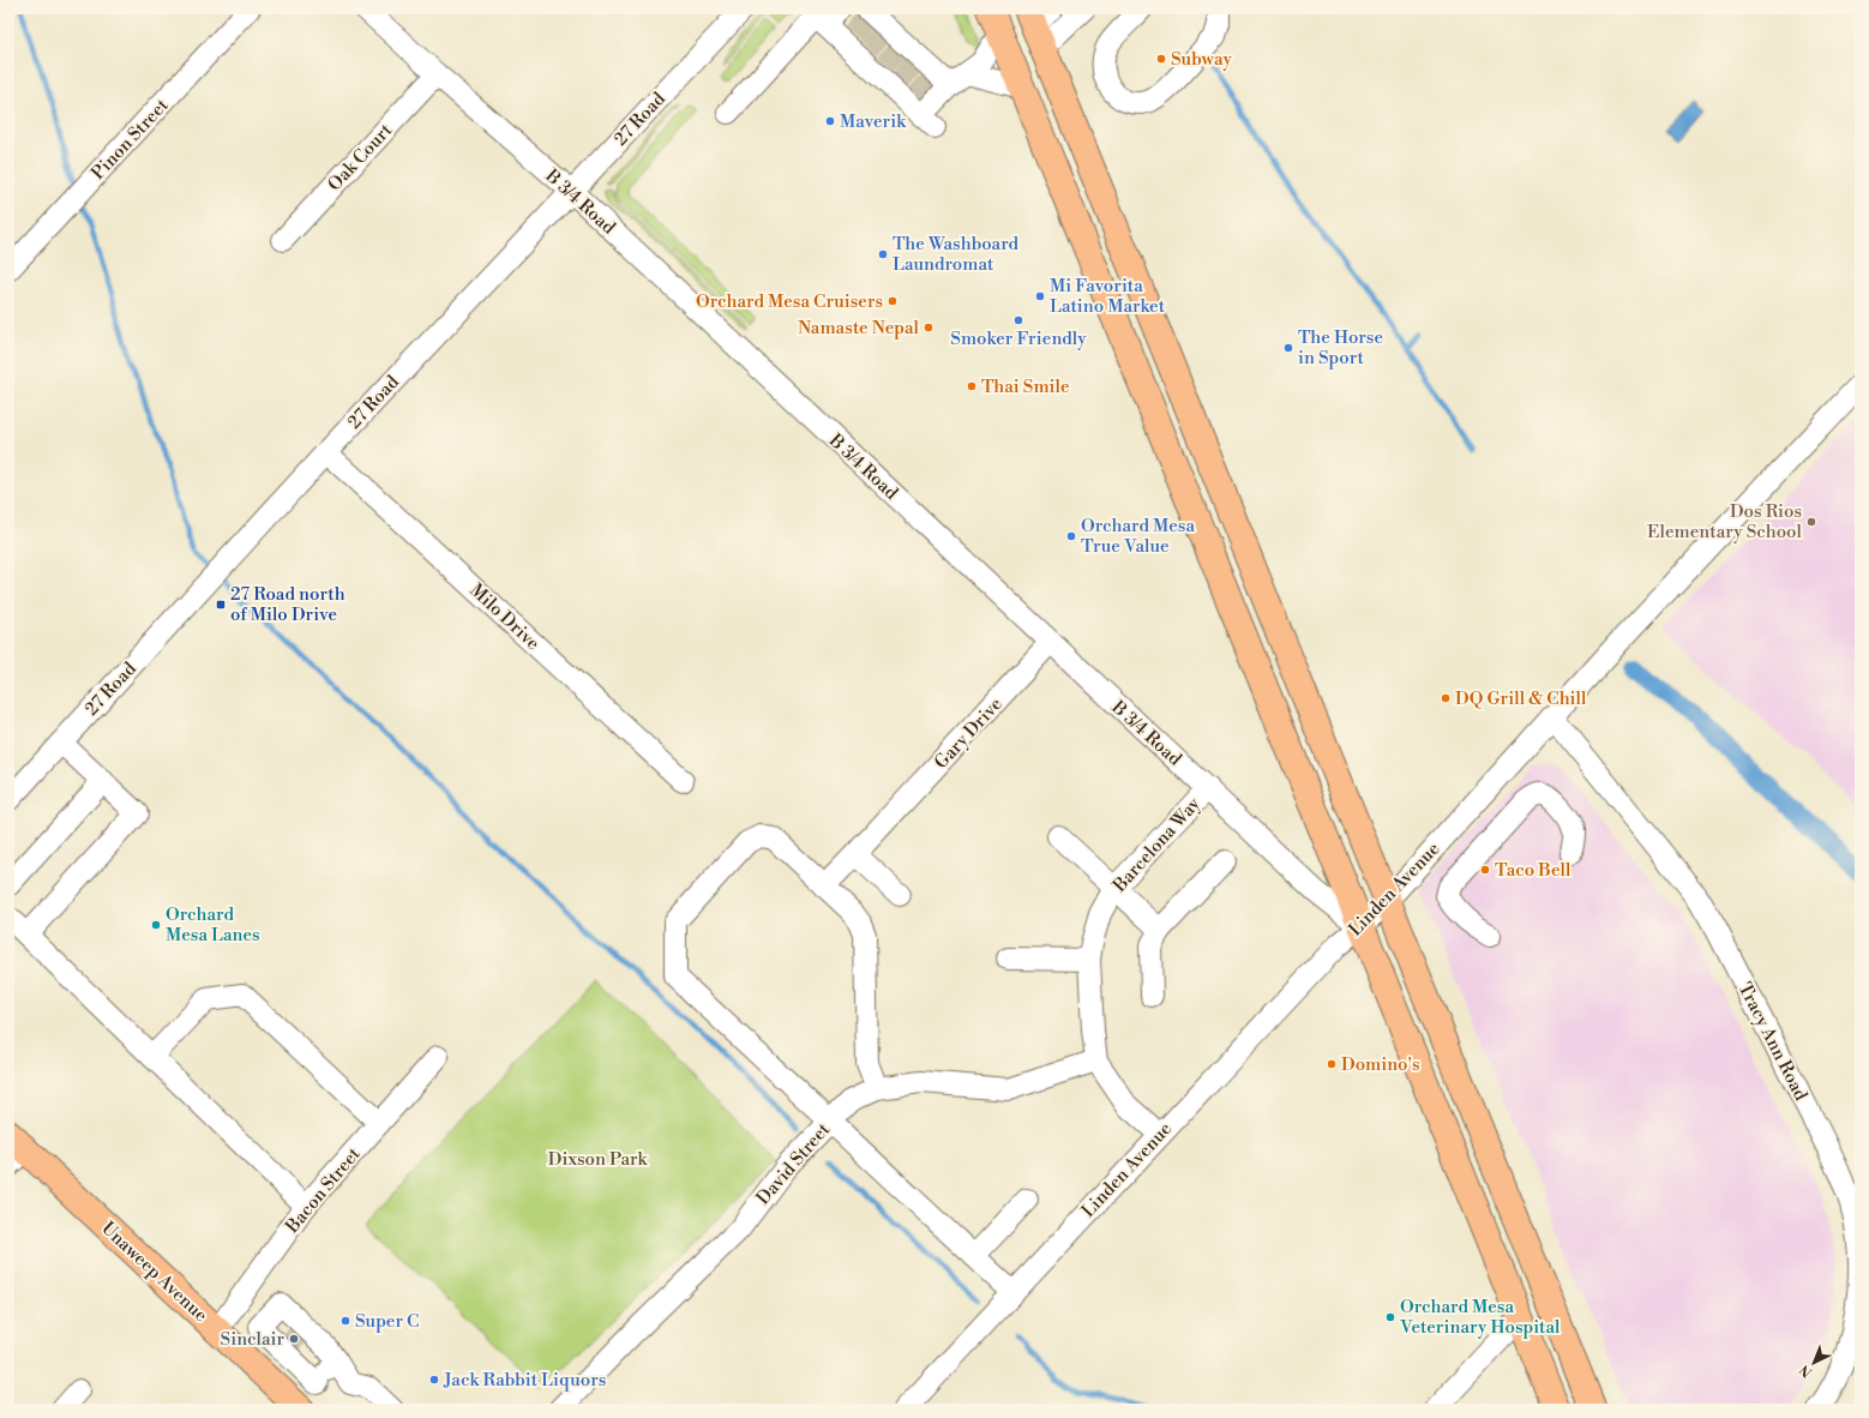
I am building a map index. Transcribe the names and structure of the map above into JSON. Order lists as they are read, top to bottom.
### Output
{
  "streets": {
    "main road": ["Unaweep Avenue"],
    "street": [
      "27 Road",
      "Pinon Street",
      "Oak Court",
      "B 3/4 Road",
      "Milo Drive",
      "Gary Drive",
      "Barcelona Way",
      "Linden Avenue",
      "Tracy Ann Road",
      "David Street",
      "Bacon Street"
    ]
  },
  "crossings": [
    ["27 Road", "B 3/4 Road"],
    ["27 Road", "Milo Drive"],
    ["Oak Court", "B 3/4 Road"],
    ["B 3/4 Road", "Gary Drive"],
    ["B 3/4 Road", "Barcelona Way"],
    ["B 3/4 Road", "Linden Avenue"],
    ["Barcelona Way", "Linden Avenue"],
    ["Barcelona Way", "David Street"],
    ["Linden Avenue", "Tracy Ann Road"],
    ["Bacon Street", "Unaweep Avenue"]
  ],
  "parks": ["Dixson Park"],
  "places": {
    "other": [
      "Subway",
      "Maverik",
      "The Washboard Laundromat",
      "Mi Favorita Latino Market",
      "Orchard Mesa Cruisers",
      "Smoker Friendly",
      "Namaste Nepal",
      "The Horse in Sport",
      "Thai Smile",
      "Dos Rios Elementary School",
      "Orchard Mesa True Value",
      "DQ Grill & Chill",
      "Taco Bell",
      "Orchard Mesa Lanes",
      "Domino's",
      "Orchard Mesa Veterinary Hospital",
      "Super C",
      "Sinclair",
      "Jack Rabbit Liquors"
    ],
    "transit": ["27 Road north of Milo Drive"]
  },
  "north": "bottom left"
}
